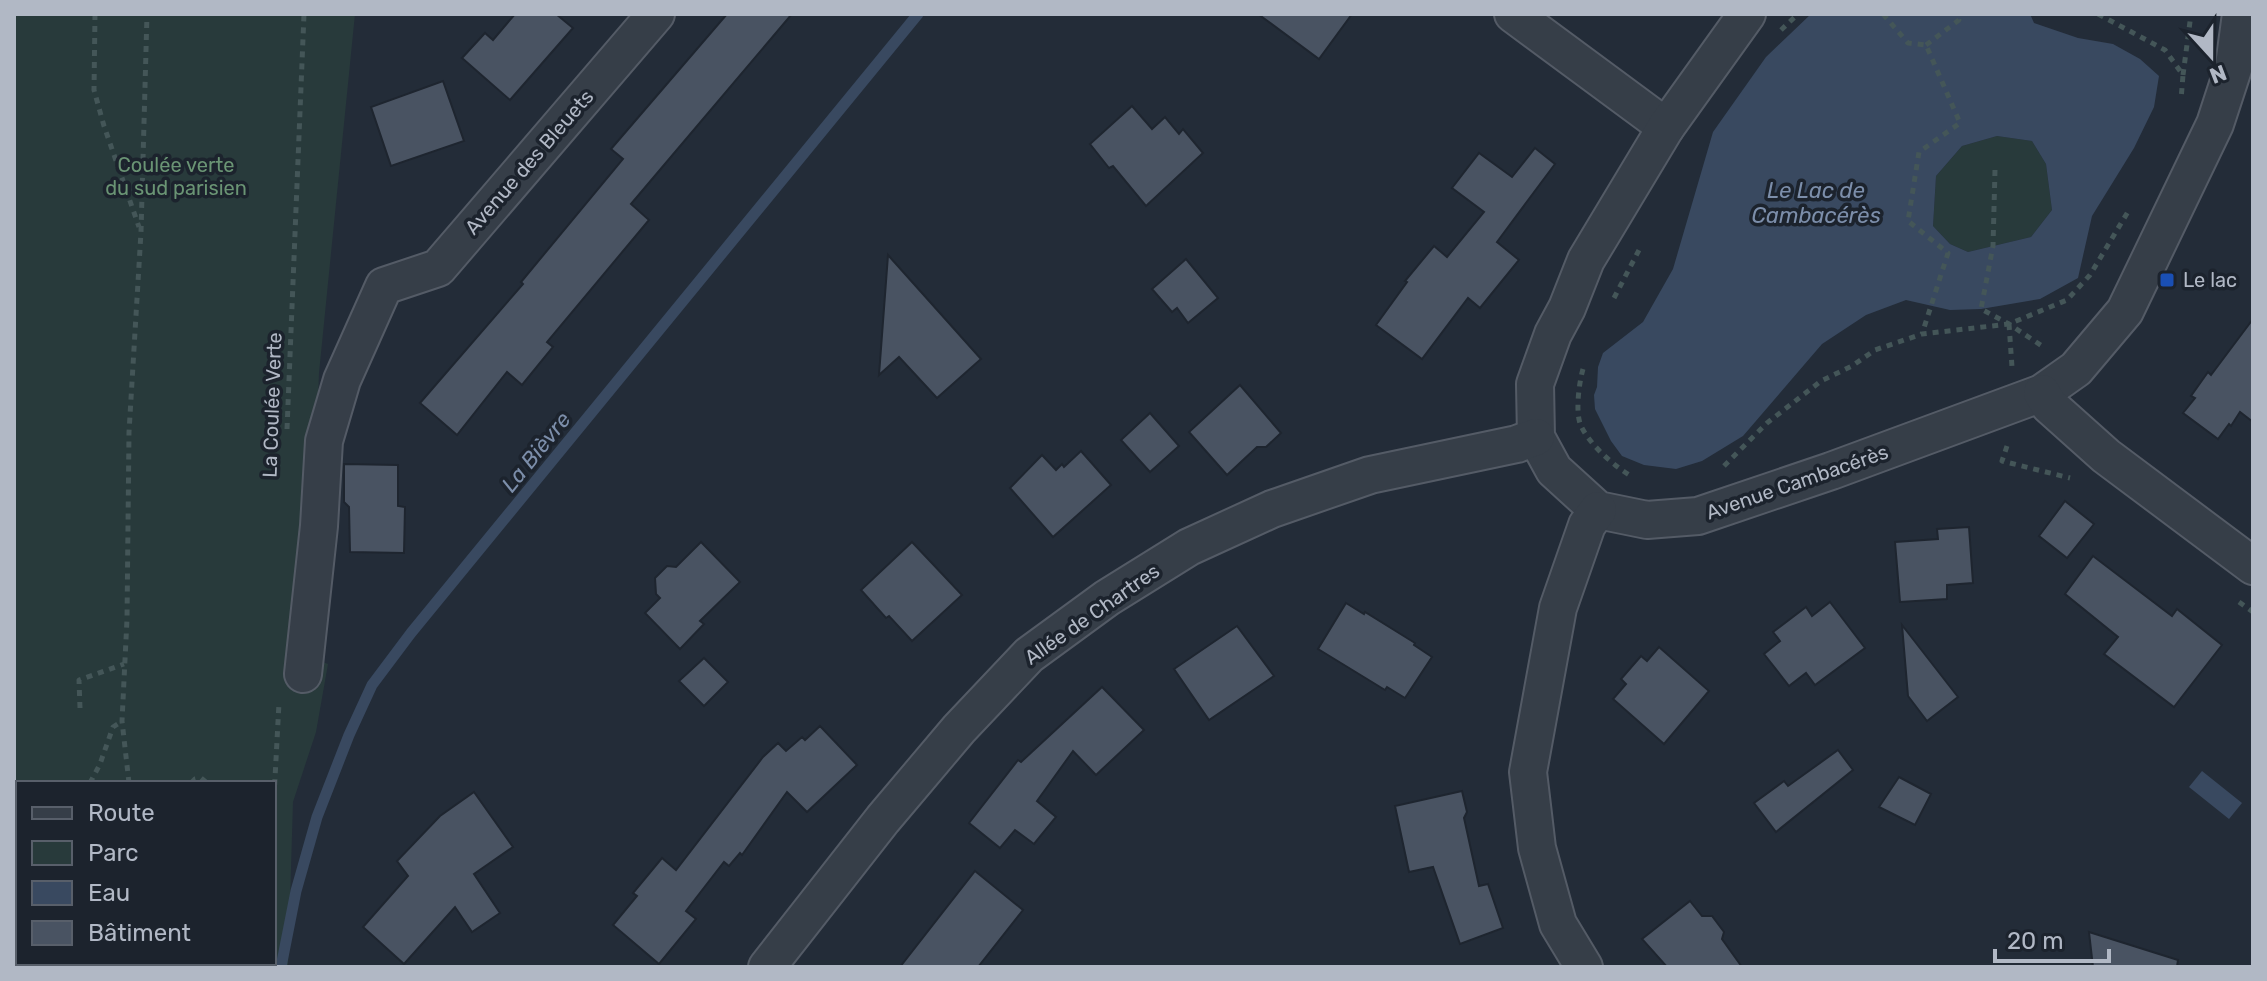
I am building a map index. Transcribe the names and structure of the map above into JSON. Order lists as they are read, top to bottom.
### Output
{
  "streets": {
    "street": ["Avenue des Bleuets", "Avenue Cambacérès", "Allée de Chartres"],
    "path": ["La Coulée Verte"]
  },
  "water": ["Le Lac de Cambacérès", "La Bièvre"],
  "parks": ["Coulée verte du sud parisien"],
  "places": {
    "transit": ["Le lac"]
  },
  "legend": [
    "Route",
    "Parc",
    "Eau",
    "Bâtiment"
  ],
  "scale_bar": "20 m",
  "north": "bottom"
}
